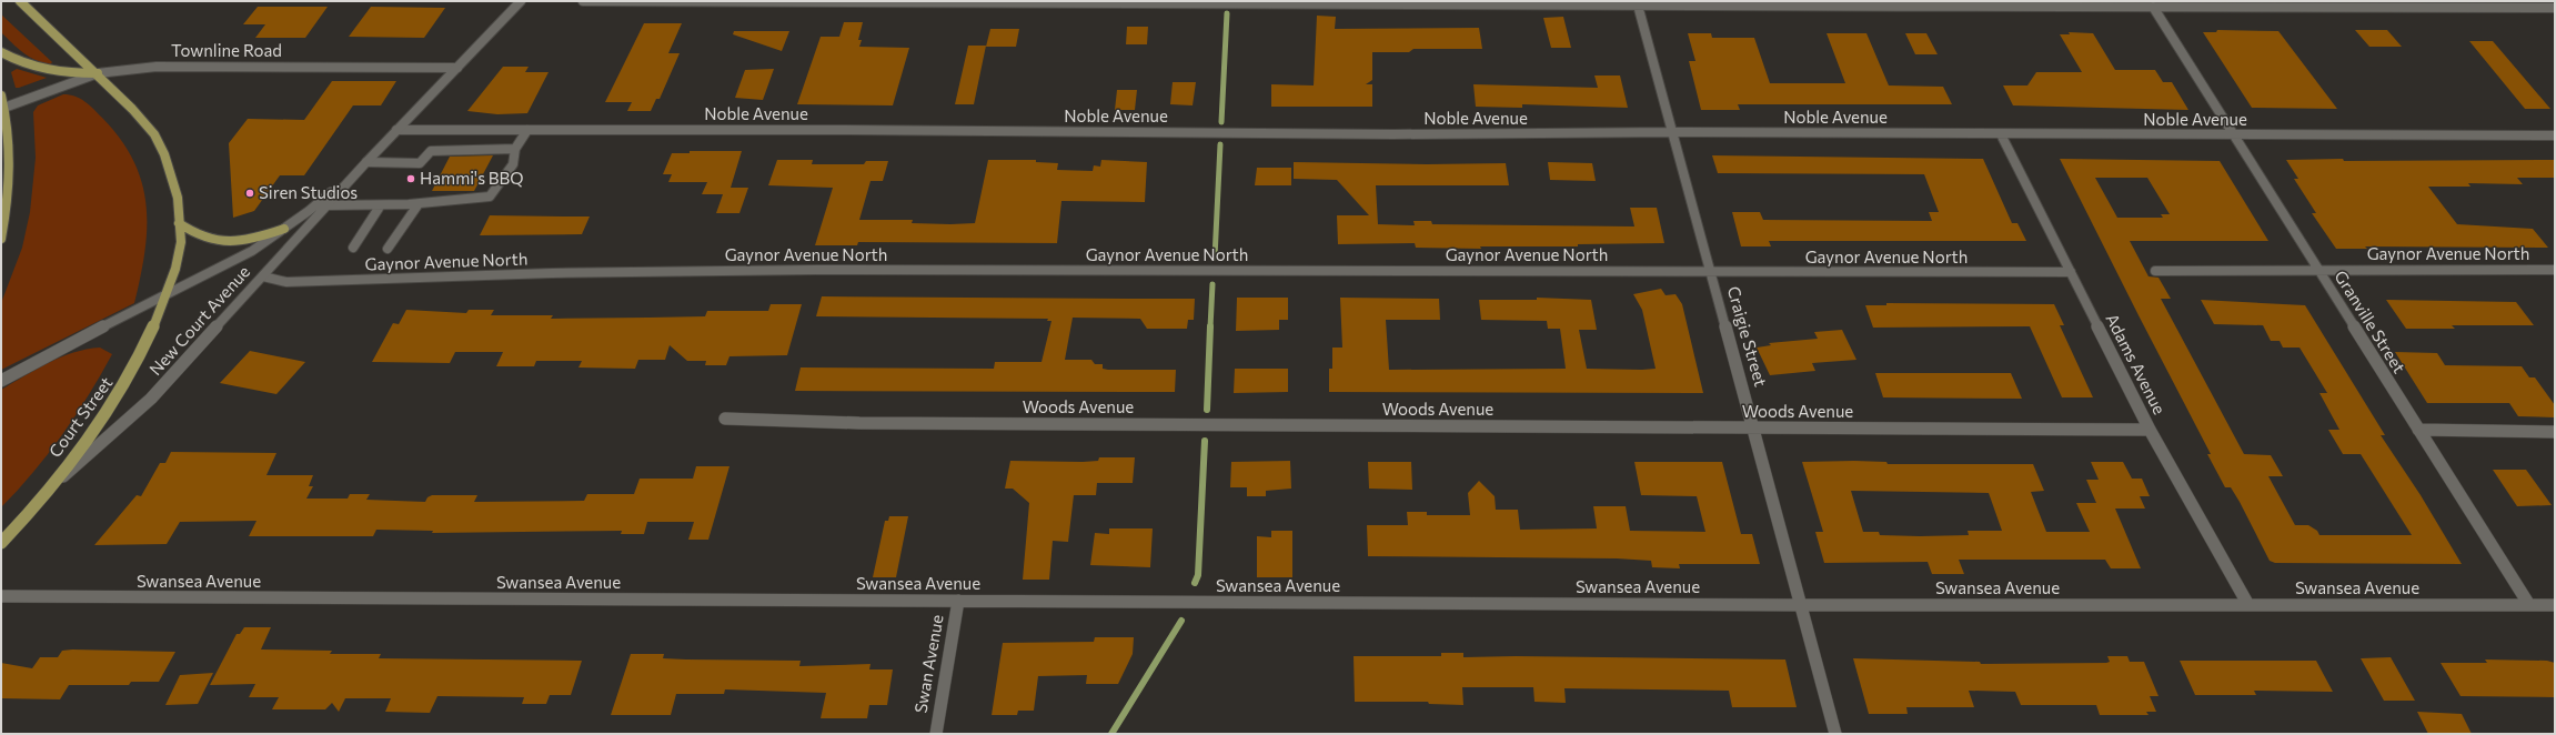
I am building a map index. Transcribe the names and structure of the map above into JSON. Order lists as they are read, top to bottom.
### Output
{
  "streets": {
    "main road": ["Court Street"],
    "street": [
      "Townline Road",
      "Noble Avenue",
      "Gaynor Avenue North",
      "New Court Avenue",
      "Granville Street",
      "Craigie Street",
      "Adams Avenue",
      "Woods Avenue",
      "Swansea Avenue",
      "Swan Avenue"
    ]
  },
  "crossings": [
    ["Townline Road", "New Court Avenue"],
    ["Townline Road", "Court Street"],
    ["Noble Avenue", "New Court Avenue"],
    ["Noble Avenue", "Granville Street"],
    ["Noble Avenue", "Craigie Street"],
    ["Noble Avenue", "Adams Avenue"],
    ["Gaynor Avenue North", "New Court Avenue"],
    ["Gaynor Avenue North", "Granville Street"],
    ["Gaynor Avenue North", "Craigie Street"],
    ["Gaynor Avenue North", "Adams Avenue"],
    ["New Court Avenue", "Court Street"],
    ["Granville Street", "Swansea Avenue"],
    ["Craigie Street", "Woods Avenue"],
    ["Craigie Street", "Swansea Avenue"],
    ["Adams Avenue", "Woods Avenue"],
    ["Adams Avenue", "Swansea Avenue"],
    ["Swansea Avenue", "Swan Avenue"]
  ],
  "places": ["Hammi's BBQ", "Siren Studios"]
}
